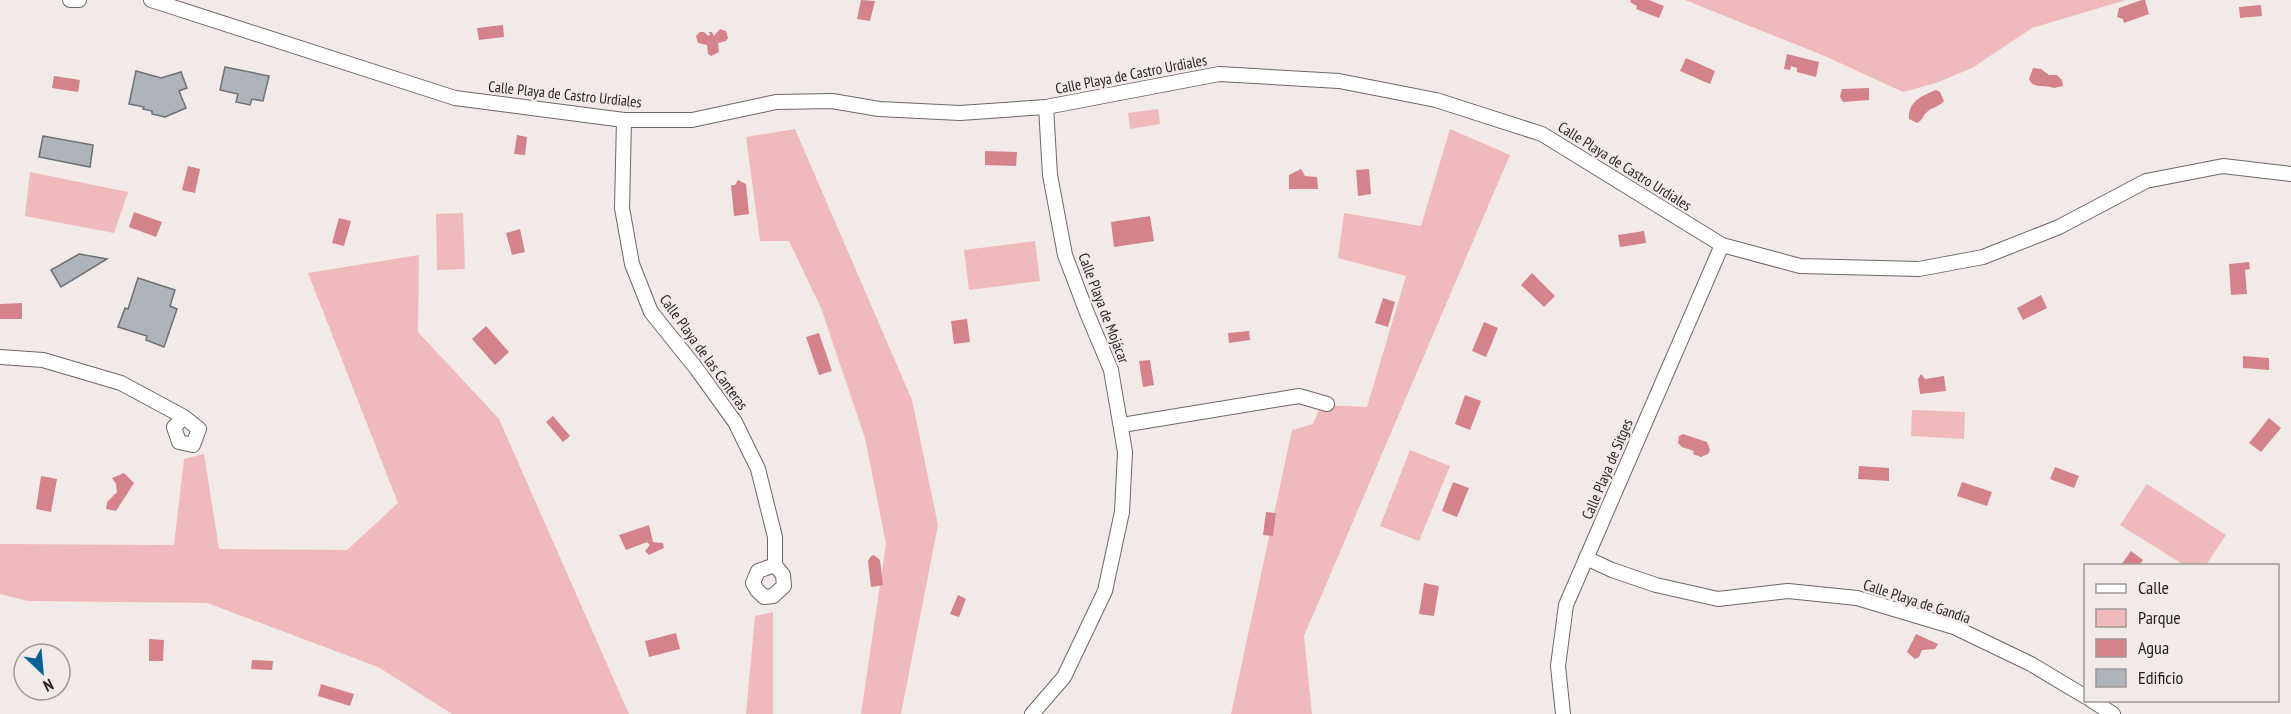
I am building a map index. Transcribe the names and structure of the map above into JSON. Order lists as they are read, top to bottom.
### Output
{
  "streets": {
    "street": [
      "Calle Playa de Castro Urdiales",
      "Calle Playa de Mojácar",
      "Calle Playa de las Canteras",
      "Calle Playa de Sitges",
      "Calle Playa de Gandía"
    ]
  },
  "crossings": [
    ["Calle Playa de Castro Urdiales", "Calle Playa de Mojácar"],
    ["Calle Playa de Castro Urdiales", "Calle Playa de las Canteras"],
    ["Calle Playa de Castro Urdiales", "Calle Playa de Sitges"],
    ["Calle Playa de Sitges", "Calle Playa de Gandía"]
  ],
  "legend": [
    "Calle",
    "Parque",
    "Agua",
    "Edificio"
  ],
  "north": "bottom right"
}
